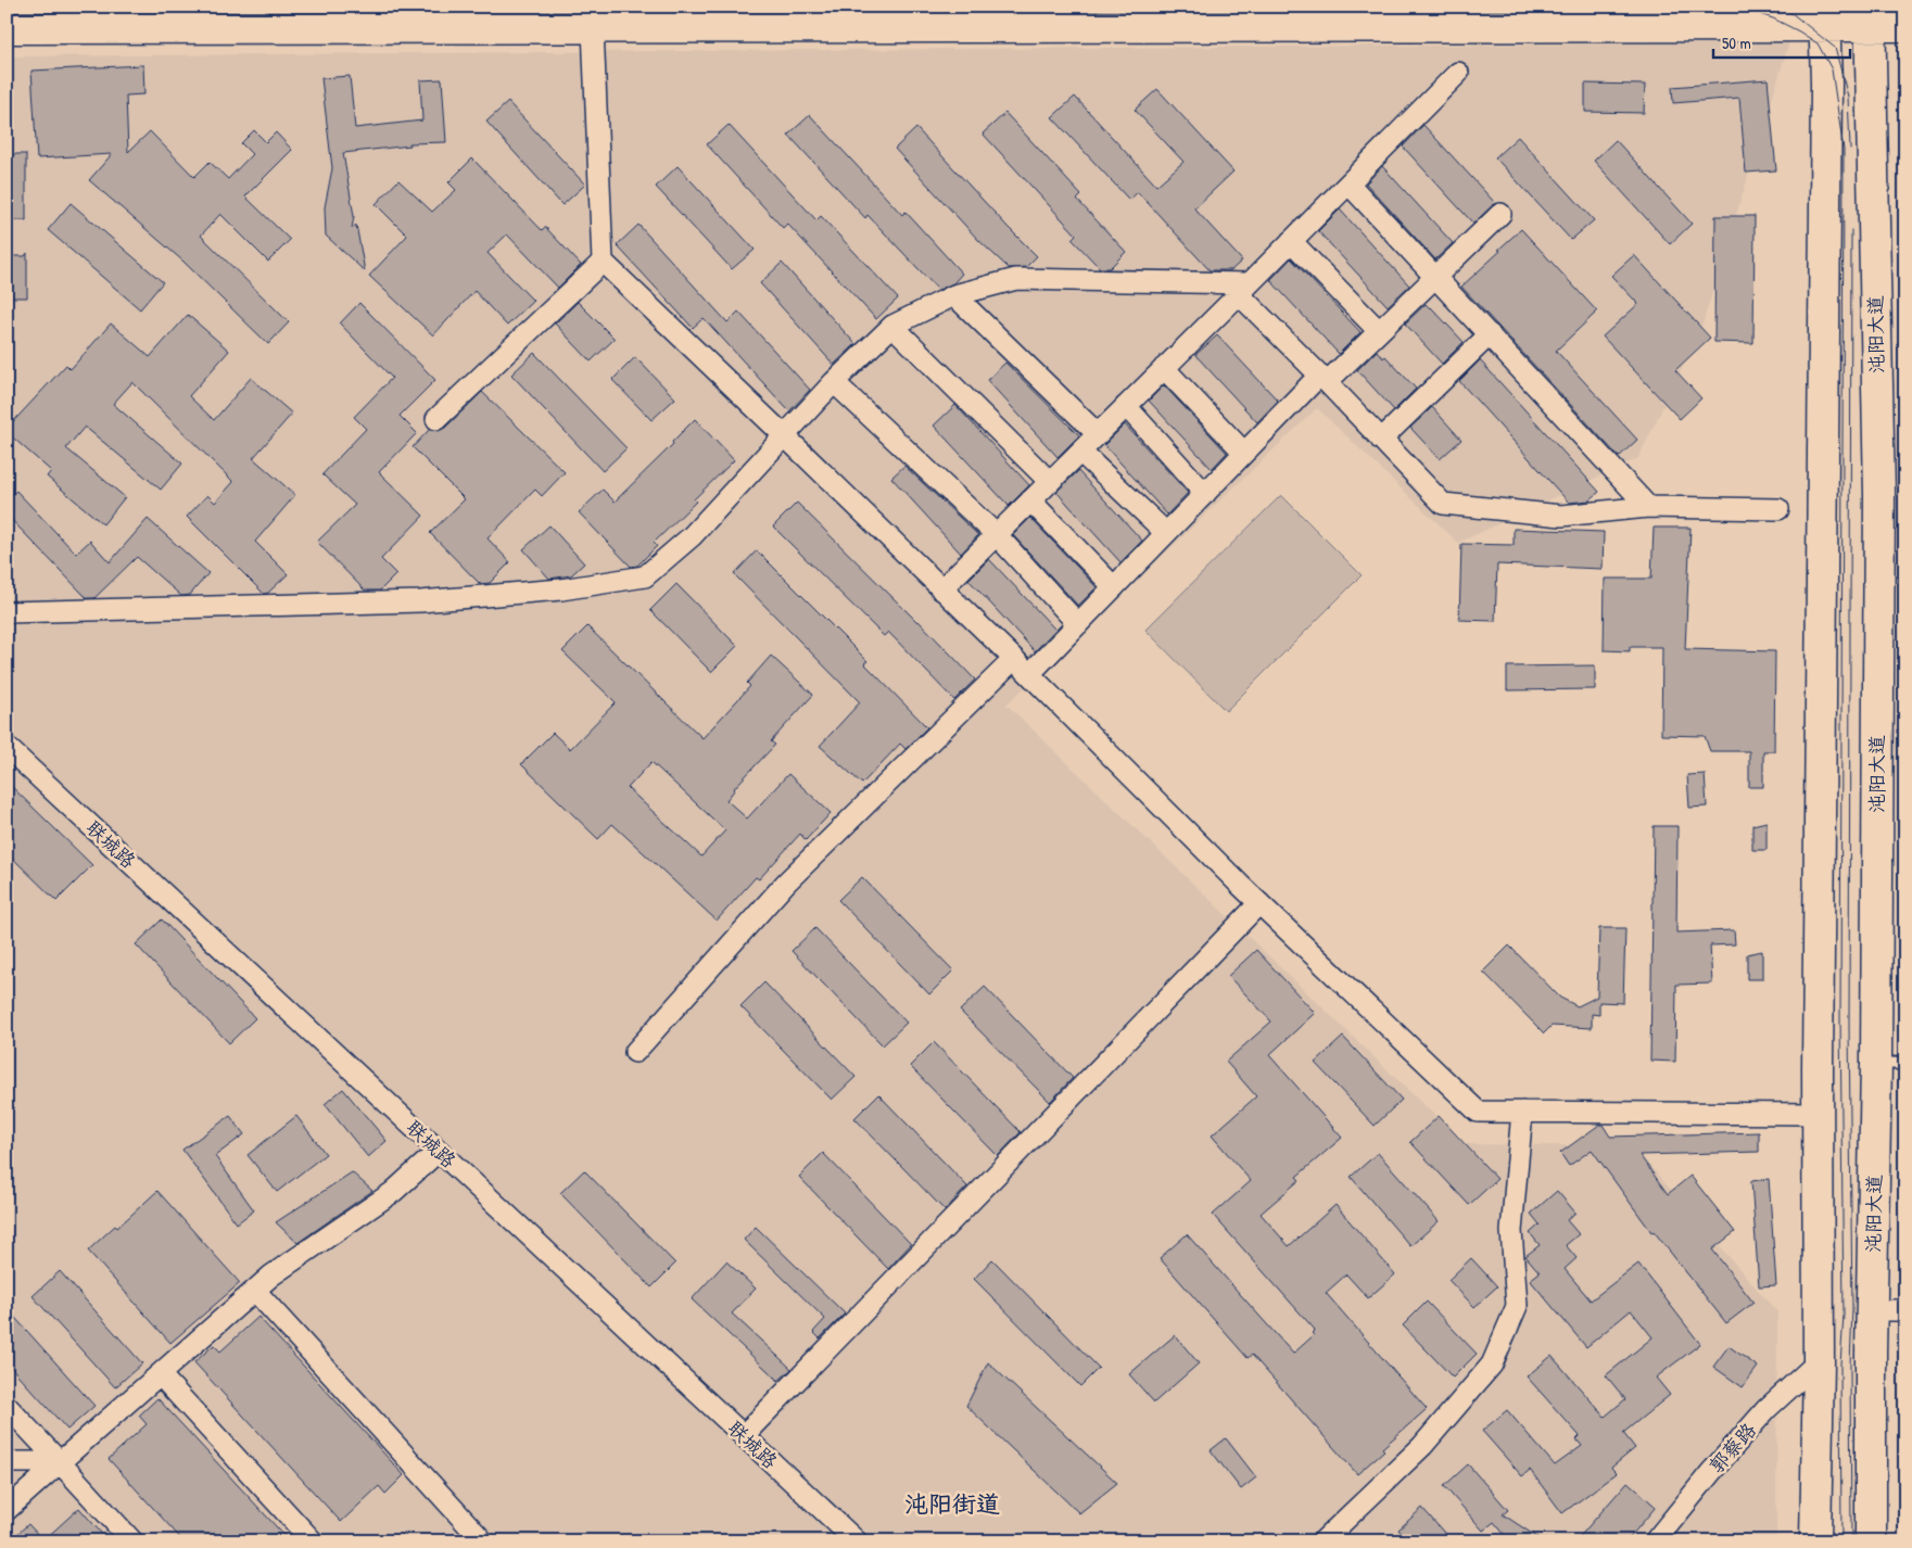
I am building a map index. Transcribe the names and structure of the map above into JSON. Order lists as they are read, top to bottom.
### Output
{
  "streets": {
    "main road": ["沌阳大道"],
    "street": ["联城路", "郭蔡路"]
  },
  "districts": ["沌阳街道"],
  "scale_bar": "50 m"
}
